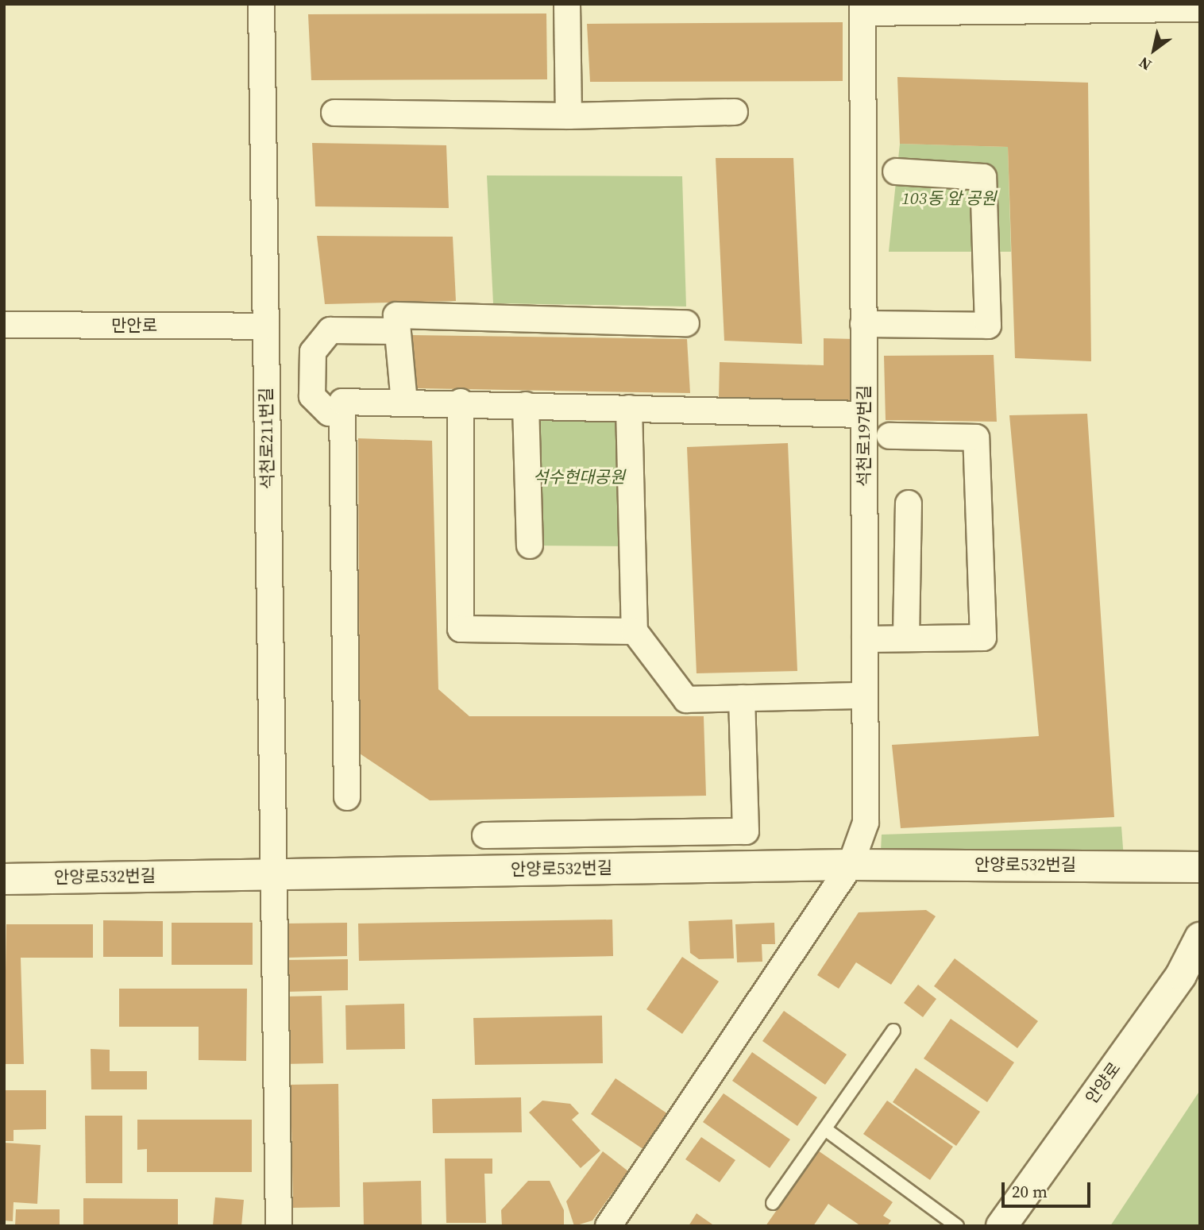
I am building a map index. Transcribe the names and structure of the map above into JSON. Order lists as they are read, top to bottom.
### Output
{
  "streets": {
    "street": [
      "만안로",
      "석천로197번길",
      "석천로211번길",
      "안양로532번길",
      "안양로"
    ]
  },
  "crossings": [
    ["만안로", "석천로211번길"],
    ["석천로197번길", "안양로532번길"],
    ["석천로211번길", "안양로532번길"]
  ],
  "parks": ["103동 앞 공원", "석수현대공원"],
  "scale_bar": "20 m",
  "north": "bottom left"
}
